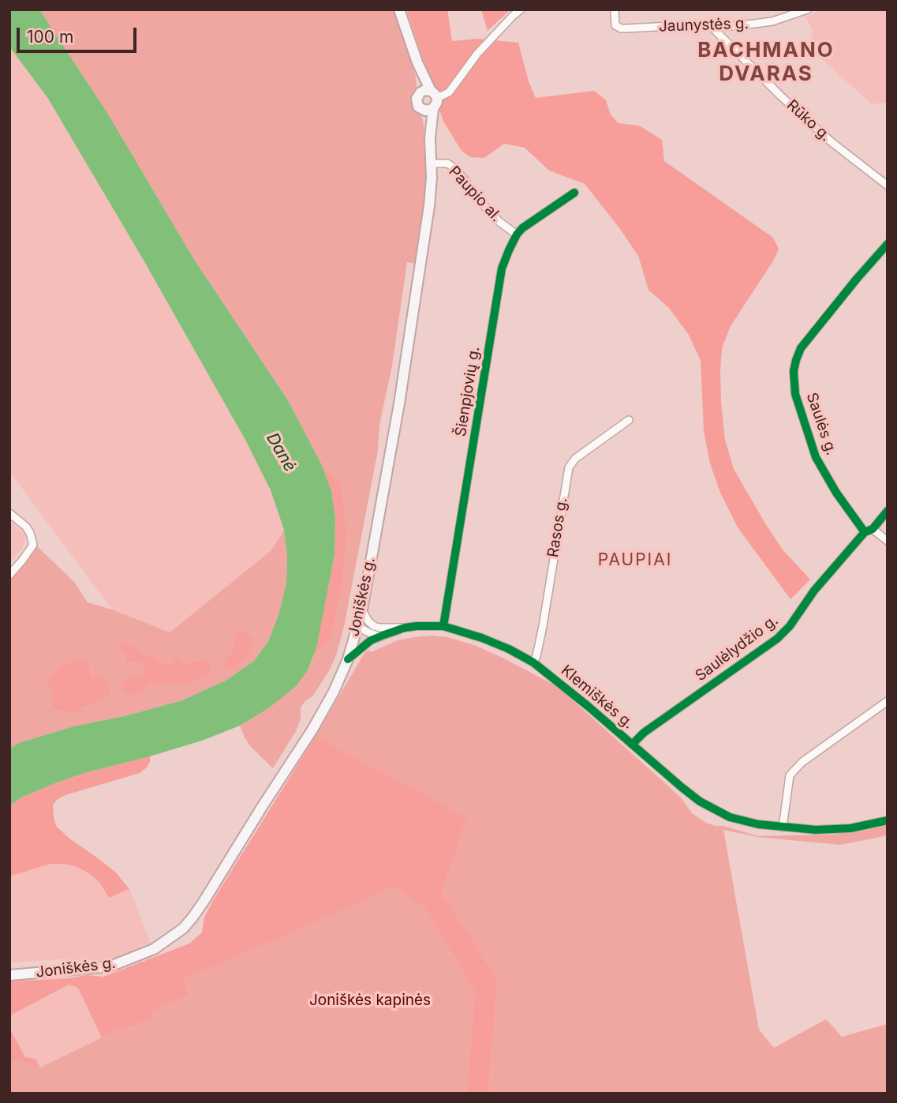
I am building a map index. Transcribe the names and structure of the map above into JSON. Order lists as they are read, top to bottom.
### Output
{
  "streets": {
    "main road": ["Joniškės g."],
    "street": [
      "Jaunystės g.",
      "Rūko g.",
      "Paupio al.",
      "Šienpjovių g.",
      "Saulės g.",
      "Rasos g.",
      "Saulėlydžio g.",
      "Klemiškės g."
    ]
  },
  "crossings": [
    ["Jaunystės g.", "Rūko g."],
    ["Paupio al.", "Šienpjovių g."],
    ["Paupio al.", "Joniškės g."],
    ["Šienpjovių g.", "Klemiškės g."],
    ["Saulės g.", "Saulėlydžio g."],
    ["Rasos g.", "Klemiškės g."],
    ["Joniškės g.", "Klemiškės g."],
    ["Saulėlydžio g.", "Klemiškės g."]
  ],
  "districts": ["BACHMANO DVARAS", "PAUPIAI"],
  "water": ["Danė"],
  "parks": ["Joniškės kapinės"],
  "scale_bar": "100 m"
}
